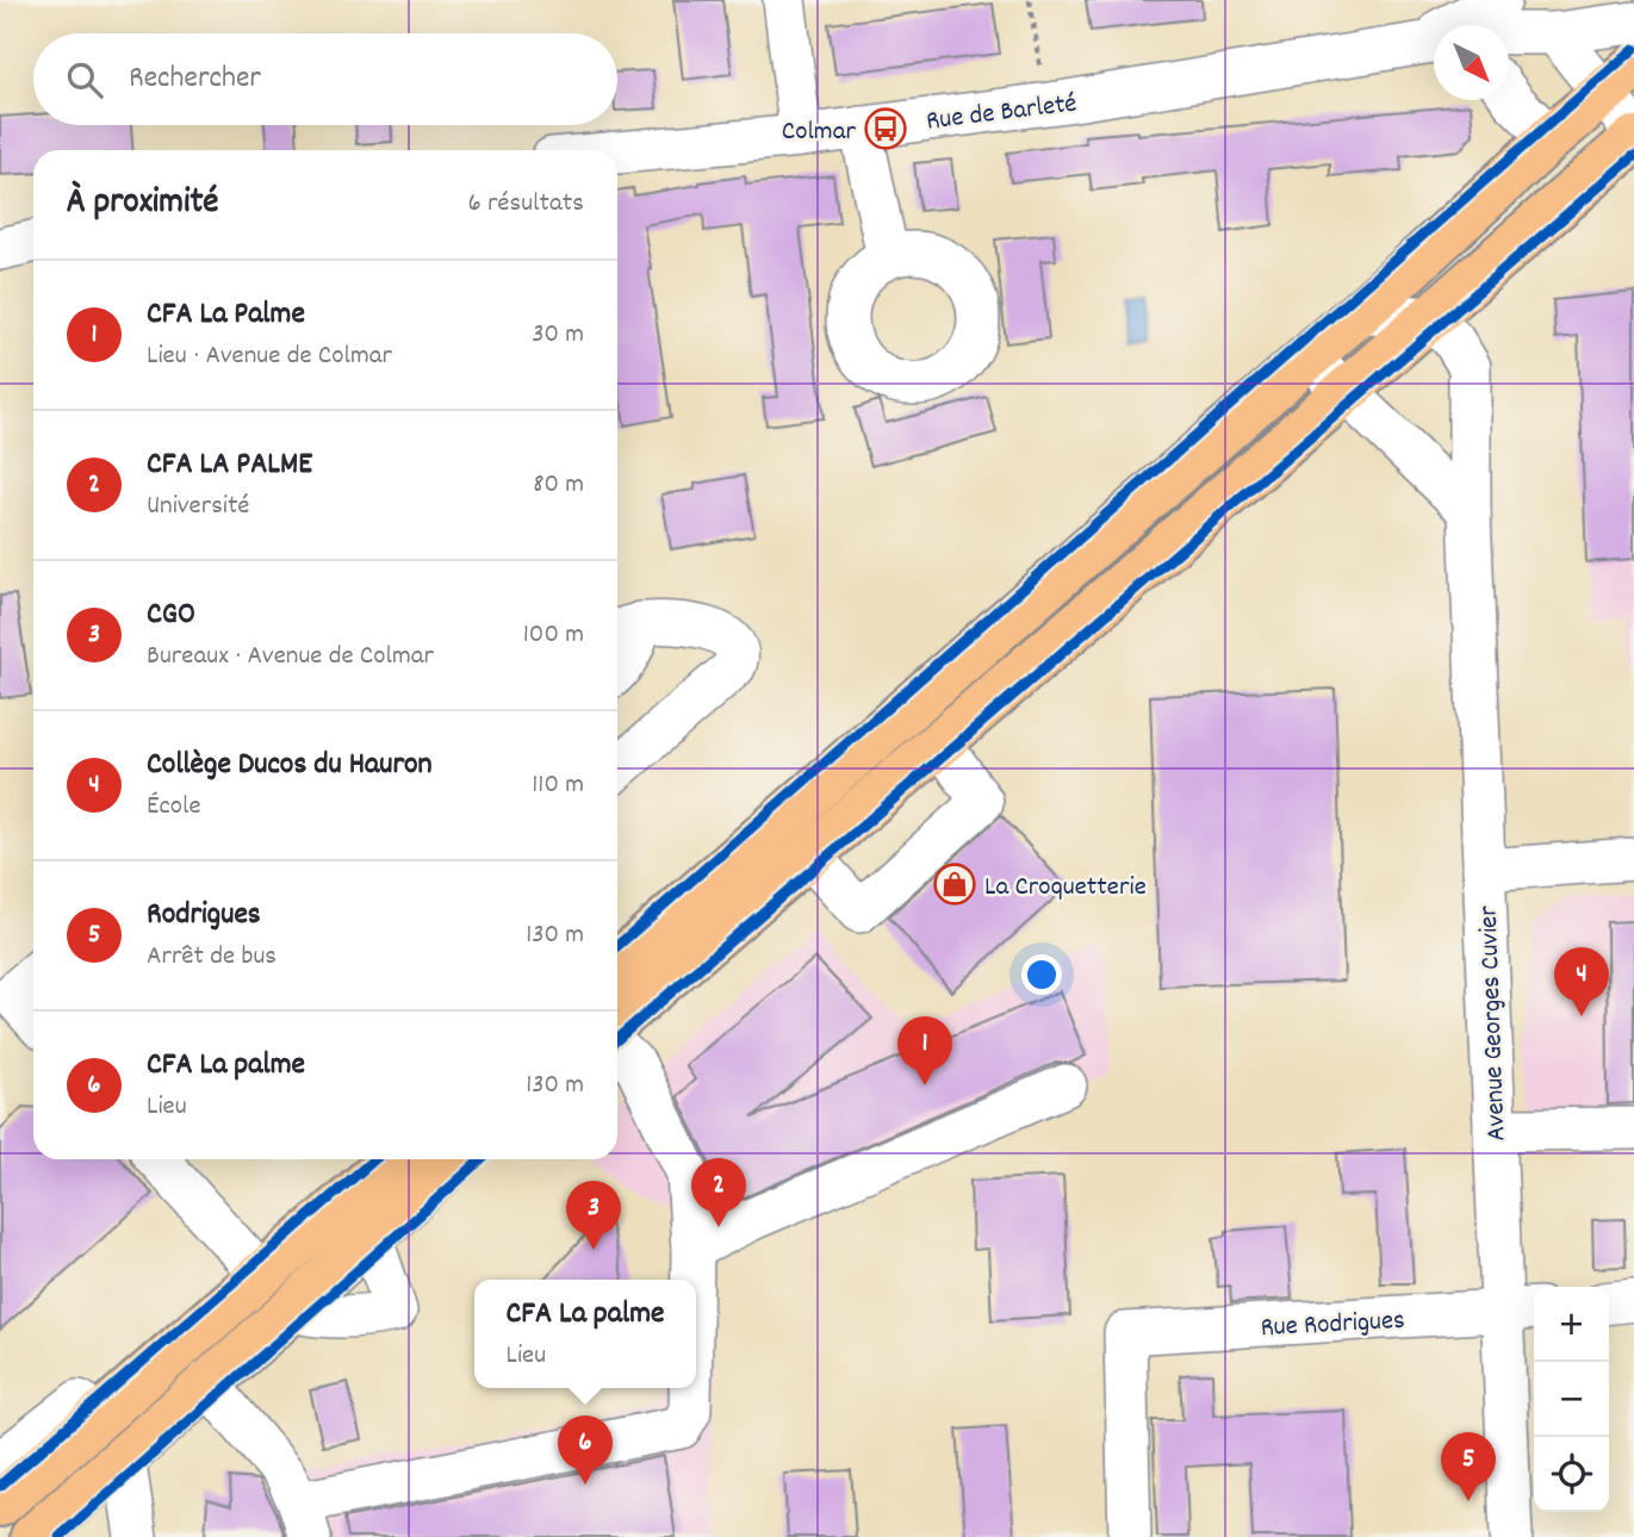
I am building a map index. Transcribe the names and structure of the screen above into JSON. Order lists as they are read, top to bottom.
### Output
{
  "streets": {
    "street": ["Rue de Barleté", "Avenue Georges Cuvier", "Rue Rodrigues"]
  },
  "crossings": [
    ["Avenue Georges Cuvier", "Rue Rodrigues"]
  ],
  "places": {
    "bus stop": ["Colmar"],
    "shop": ["La Croquetterie"]
  },
  "north": "bottom right",
  "page": {
    "search": "Rechercher",
    "heading": ["À proximité", "6 résultats"],
    "list": [
      {
        "mark": "1",
        "name": "CFA La Palme",
        "note": "Lieu · Avenue de Colmar",
        "value": "30 m"
      },
      {
        "mark": "2",
        "name": "CFA LA PALME",
        "note": "Université",
        "value": "80 m"
      },
      {
        "mark": "3",
        "name": "CGO",
        "note": "Bureaux · Avenue de Colmar",
        "value": "100 m"
      },
      {
        "mark": "4",
        "name": "Collège Ducos du Hauron",
        "note": "École",
        "value": "110 m"
      },
      {
        "mark": "5",
        "name": "Rodrigues",
        "note": "Arrêt de bus",
        "value": "130 m"
      },
      {
        "mark": "6",
        "name": "CFA La palme",
        "note": "Lieu",
        "value": "130 m"
      }
    ],
    "pins": [
      "4",
      "1",
      "2",
      "3",
      "6",
      "5"
    ],
    "popup": ["CFA La palme", "Lieu"],
    "map_buttons": ["+", "−"]
  }
}
